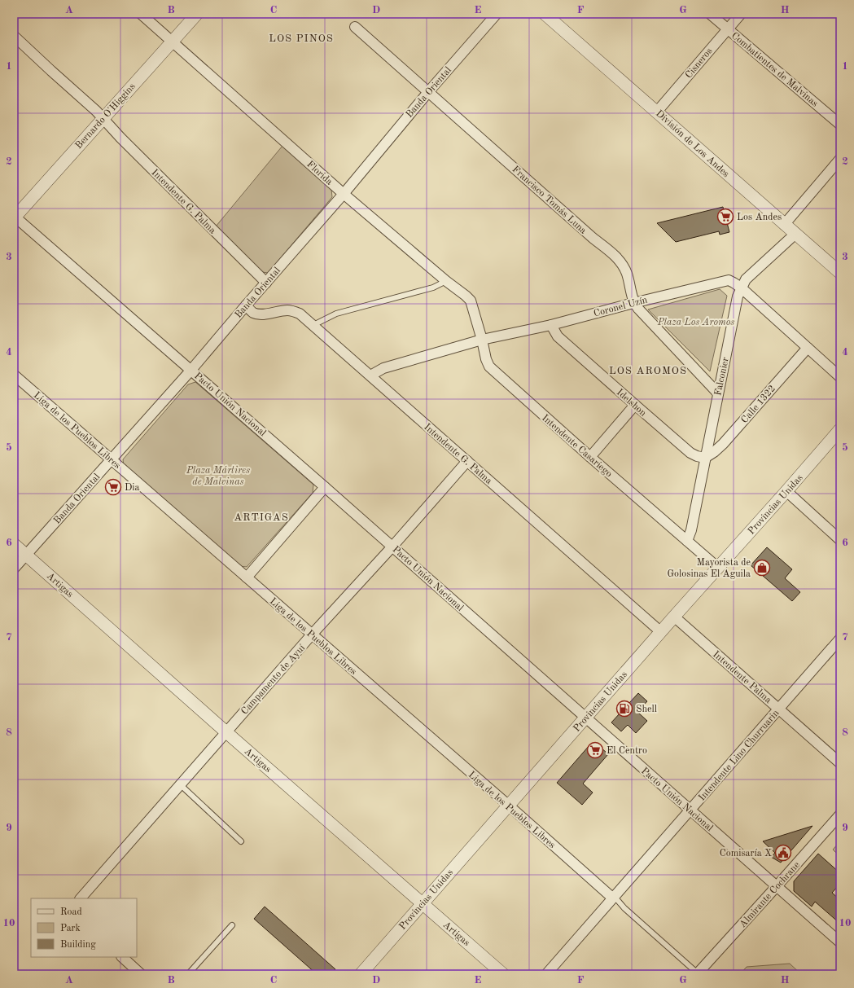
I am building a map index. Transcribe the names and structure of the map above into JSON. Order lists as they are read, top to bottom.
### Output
{
  "streets": {
    "street": [
      "Cisneros",
      "Combatientes de Malvinas",
      "Banda Oriental",
      "Bernardo O'Higgins",
      "División de Los Andes",
      "Florida",
      "Francisco Tomás Luna",
      "Intendente G. Palma",
      "Coronel Uzín",
      "Falconier",
      "Idelshon",
      "Pacto Unión Nacional",
      "Calle 1322",
      "Liga de los Pueblos Libres",
      "Intendente Casariego",
      "Provincias Unidas",
      "Artigas",
      "Intendente Palma",
      "Campamento de Ayuí",
      "Intendente Lino Churruarin",
      "Almirante Cochrane"
    ]
  },
  "crossings": [
    ["Cisneros", "Combatientes de Malvinas"],
    ["Cisneros", "División de Los Andes"],
    ["Banda Oriental", "Florida"],
    ["Banda Oriental", "Francisco Tomás Luna"],
    ["Banda Oriental", "Intendente G. Palma"],
    ["Banda Oriental", "Pacto Unión Nacional"],
    ["Banda Oriental", "Liga de los Pueblos Libres"],
    ["Banda Oriental", "Artigas"],
    ["Bernardo O'Higgins", "Florida"],
    ["Bernardo O'Higgins", "Intendente G. Palma"],
    ["Bernardo O'Higgins", "Pacto Unión Nacional"],
    ["División de Los Andes", "Falconier"],
    ["Florida", "Coronel Uzín"],
    ["Florida", "Intendente Casariego"],
    ["Francisco Tomás Luna", "Coronel Uzín"],
    ["Francisco Tomás Luna", "Falconier"],
    ["Intendente G. Palma", "Coronel Uzín"],
    ["Intendente G. Palma", "Provincias Unidas"],
    ["Intendente G. Palma", "Campamento de Ayuí"],
    ["Coronel Uzín", "Falconier"],
    ["Coronel Uzín", "Idelshon"],
    ["Coronel Uzín", "Calle 1322"],
    ["Coronel Uzín", "Intendente Casariego"],
    ["Falconier", "Idelshon"],
    ["Falconier", "Calle 1322"],
    ["Falconier", "Intendente Casariego"],
    ["Idelshon", "Calle 1322"],
    ["Pacto Unión Nacional", "Provincias Unidas"],
    ["Pacto Unión Nacional", "Campamento de Ayuí"],
    ["Pacto Unión Nacional", "Intendente Lino Churruarin"],
    ["Pacto Unión Nacional", "Almirante Cochrane"],
    ["Liga de los Pueblos Libres", "Provincias Unidas"],
    ["Liga de los Pueblos Libres", "Campamento de Ayuí"],
    ["Liga de los Pueblos Libres", "Intendente Lino Churruarin"],
    ["Provincias Unidas", "Artigas"],
    ["Provincias Unidas", "Intendente Palma"],
    ["Artigas", "Campamento de Ayuí"],
    ["Intendente Palma", "Intendente Lino Churruarin"]
  ],
  "districts": ["LOS PINOS", "LOS AROMOS", "ARTIGAS"],
  "parks": ["Plaza Los Aromos", "Plaza Mártires de Malvinas"],
  "places": {
    "supermarket": ["Los Andes", "Dia", "El Centro"],
    "shop": ["Mayorista de Golosinas El Aguila"],
    "fuel station": ["Shell"],
    "public building": ["Comisaría X"]
  },
  "legend": ["Road", "Park", "Building"],
  "grid": {
    "columns": [
      "A",
      "B",
      "C",
      "D",
      "E",
      "F",
      "G",
      "H"
    ],
    "rows": [
      "1",
      "2",
      "3",
      "4",
      "5",
      "6",
      "7",
      "8",
      "9",
      "10"
    ]
  }
}
